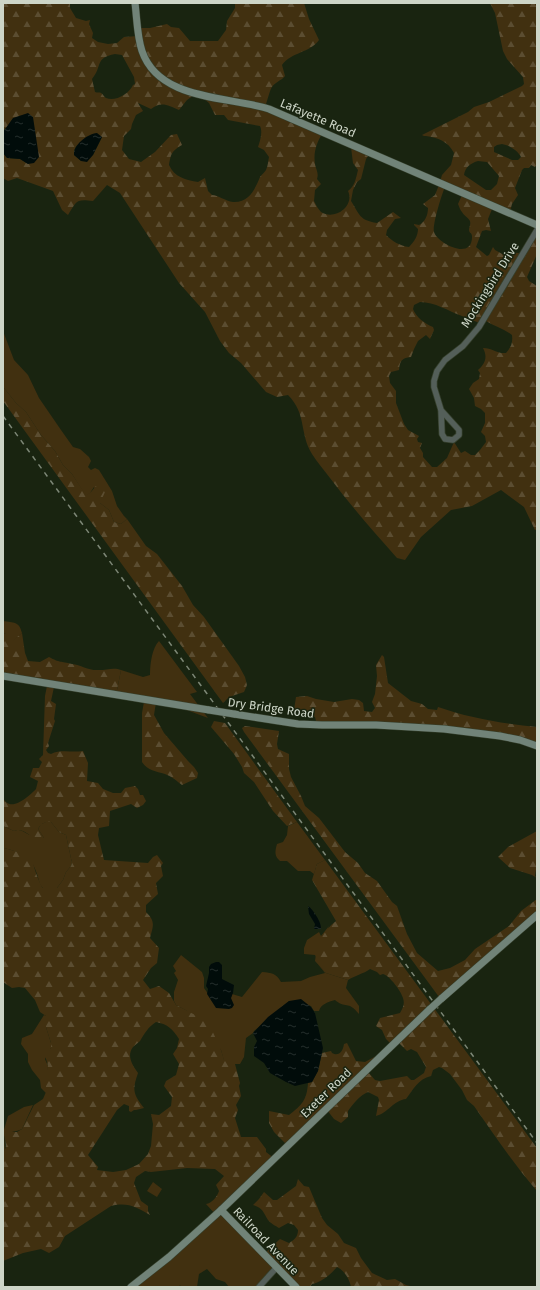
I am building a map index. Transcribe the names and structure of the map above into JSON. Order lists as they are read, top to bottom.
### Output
{
  "streets": {
    "street": [
      "Lafayette Road",
      "Mockingbird Drive",
      "Dry Bridge Road",
      "Exeter Road",
      "Railroad Avenue"
    ]
  },
  "crossings": [
    ["Exeter Road", "Railroad Avenue"]
  ]
}
